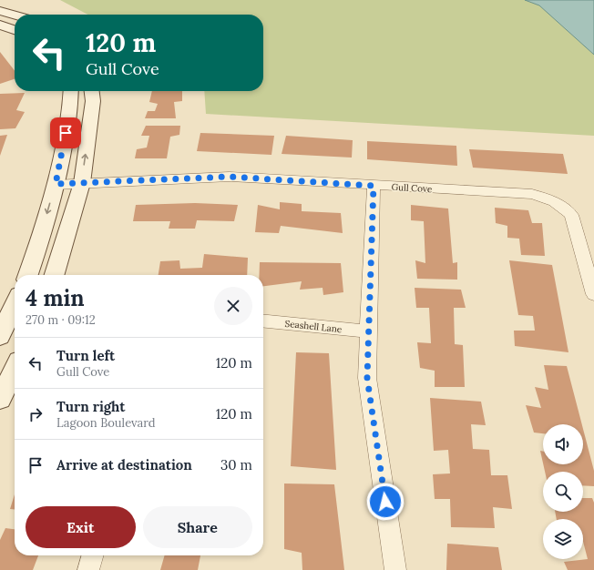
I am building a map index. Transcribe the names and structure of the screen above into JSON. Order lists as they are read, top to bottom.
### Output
{
  "streets": {
    "street": ["Gull Cove", "Seashell Lane"]
  },
  "page": {
    "turn": ["120 m", "Gull Cove"],
    "heading": ["4 min", "270 m · 09:12"],
    "list": [
      {
        "name": "Turn left",
        "note": "Gull Cove",
        "value": "120 m"
      },
      {
        "name": "Turn right",
        "note": "Lagoon Boulevard",
        "value": "120 m"
      },
      {
        "name": "Arrive at destination",
        "value": "30 m"
      }
    ],
    "buttons": ["Exit", "Share"]
  }
}
